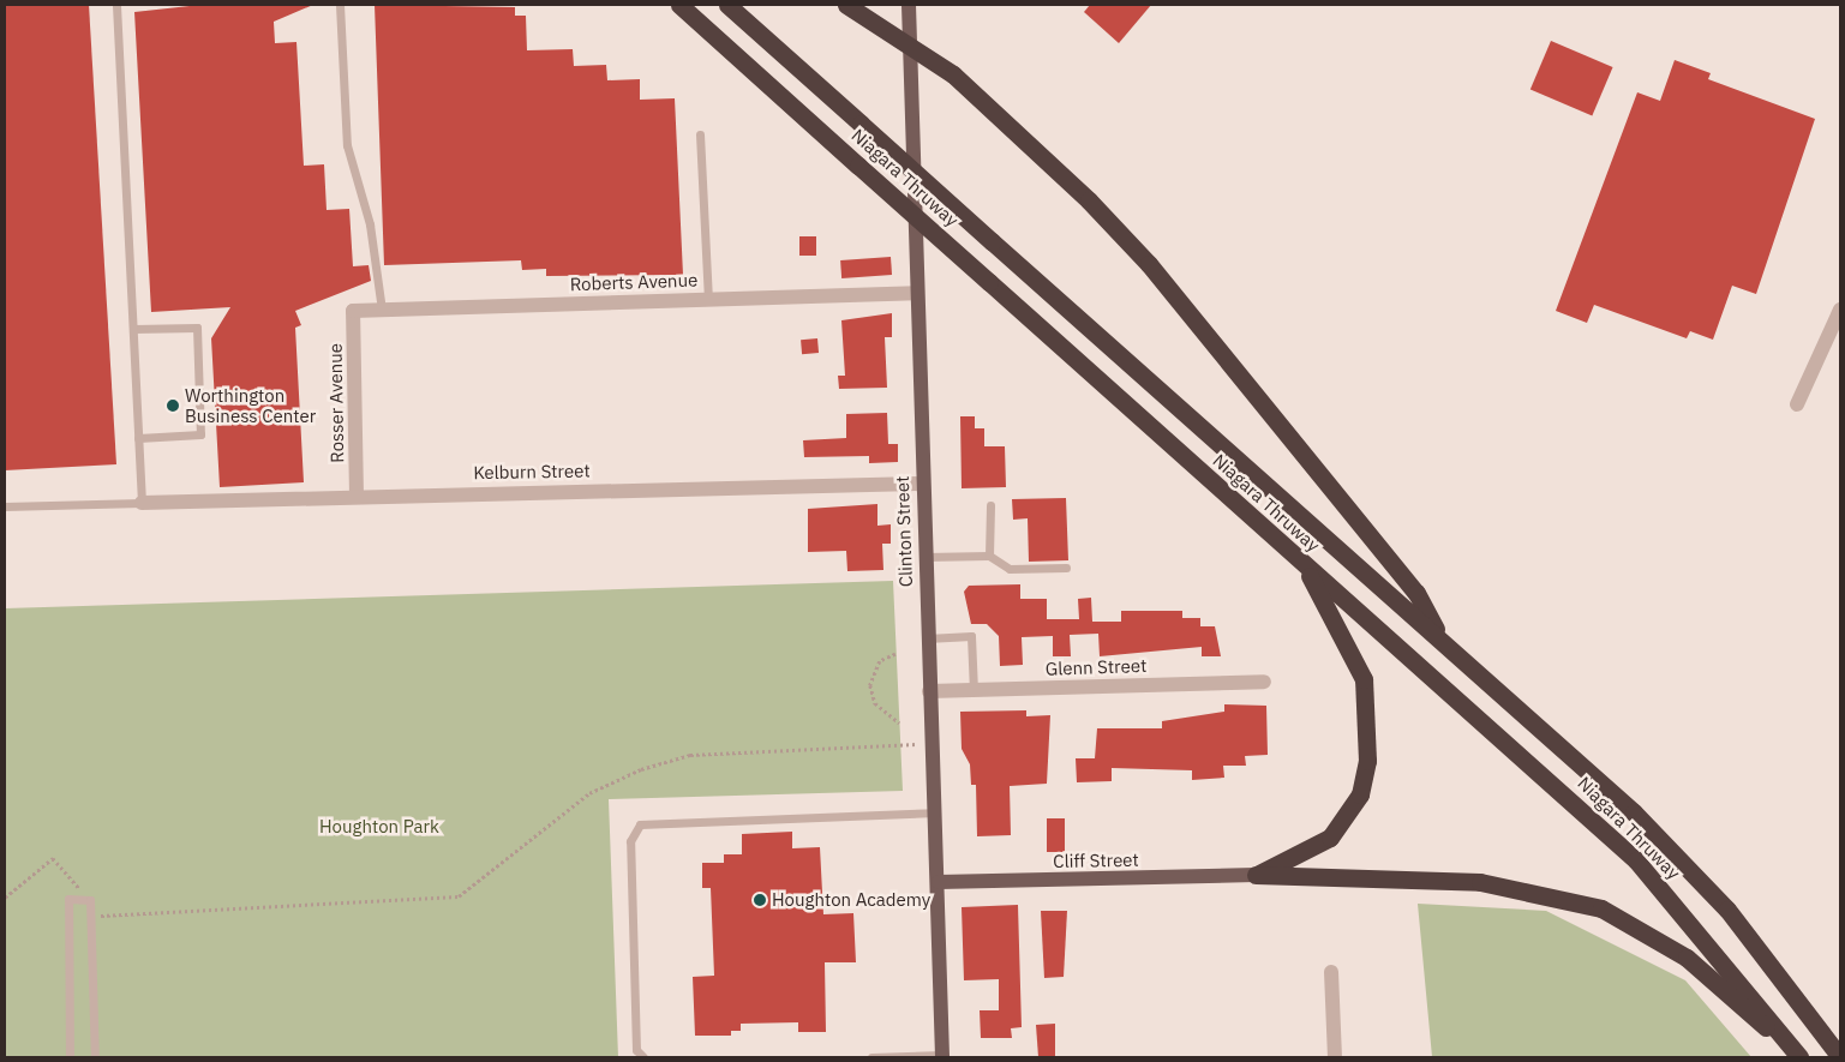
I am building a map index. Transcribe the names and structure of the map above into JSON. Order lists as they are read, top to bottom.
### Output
{
  "streets": {
    "highway": ["Niagara Thruway"],
    "main road": ["Clinton Street", "Cliff Street"],
    "street": [
      "Roberts Avenue",
      "Rosser Avenue",
      "Kelburn Street",
      "Glenn Street"
    ]
  },
  "crossings": [
    ["Roberts Avenue", "Rosser Avenue"],
    ["Roberts Avenue", "Clinton Street"],
    ["Rosser Avenue", "Kelburn Street"],
    ["Kelburn Street", "Clinton Street"],
    ["Clinton Street", "Glenn Street"],
    ["Clinton Street", "Cliff Street"]
  ],
  "parks": ["Houghton Park"],
  "places": ["Worthington Business Center", "Houghton Academy"]
}
